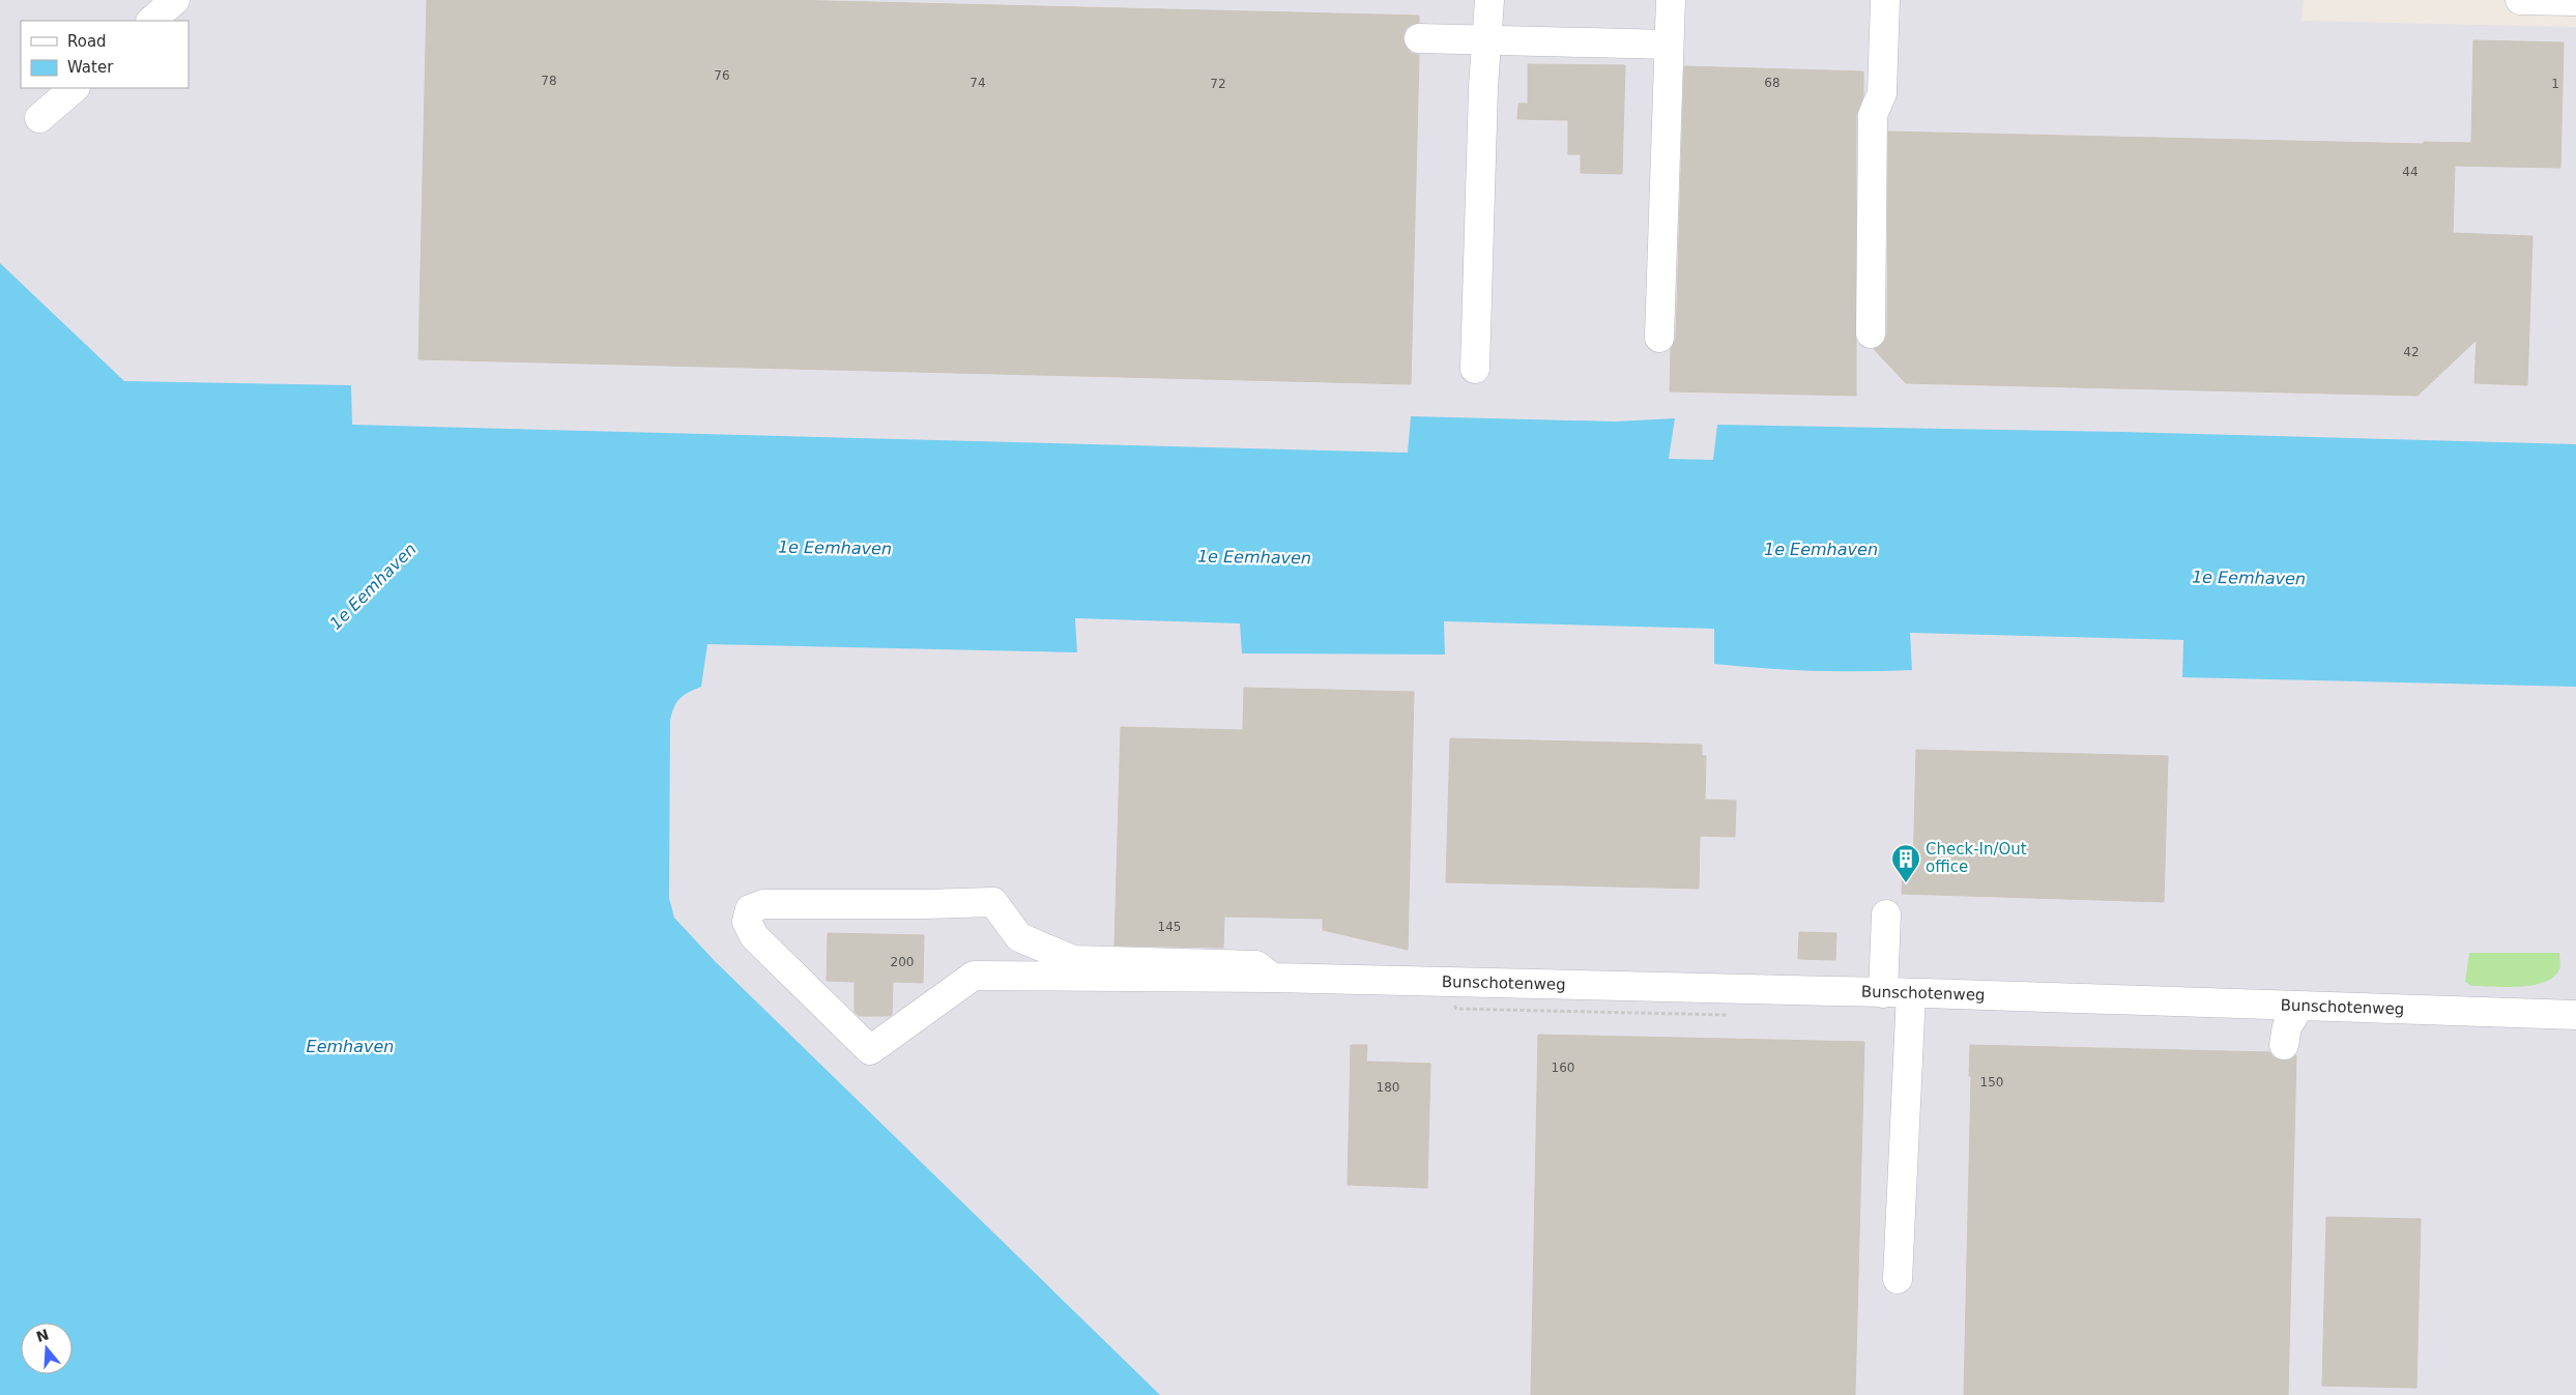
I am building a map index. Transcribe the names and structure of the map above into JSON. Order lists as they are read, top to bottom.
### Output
{
  "streets": {
    "street": ["Bunschotenweg"]
  },
  "water": ["1e Eemhaven", "Eemhaven"],
  "places": {
    "building": ["Check-In/Out office"]
  },
  "house_numbers": [
    "76",
    "78",
    "74",
    "68",
    "72",
    "1",
    "44",
    "42",
    "145",
    "200",
    "160",
    "150",
    "180"
  ],
  "legend": ["Road", "Water"],
  "north": "top"
}
